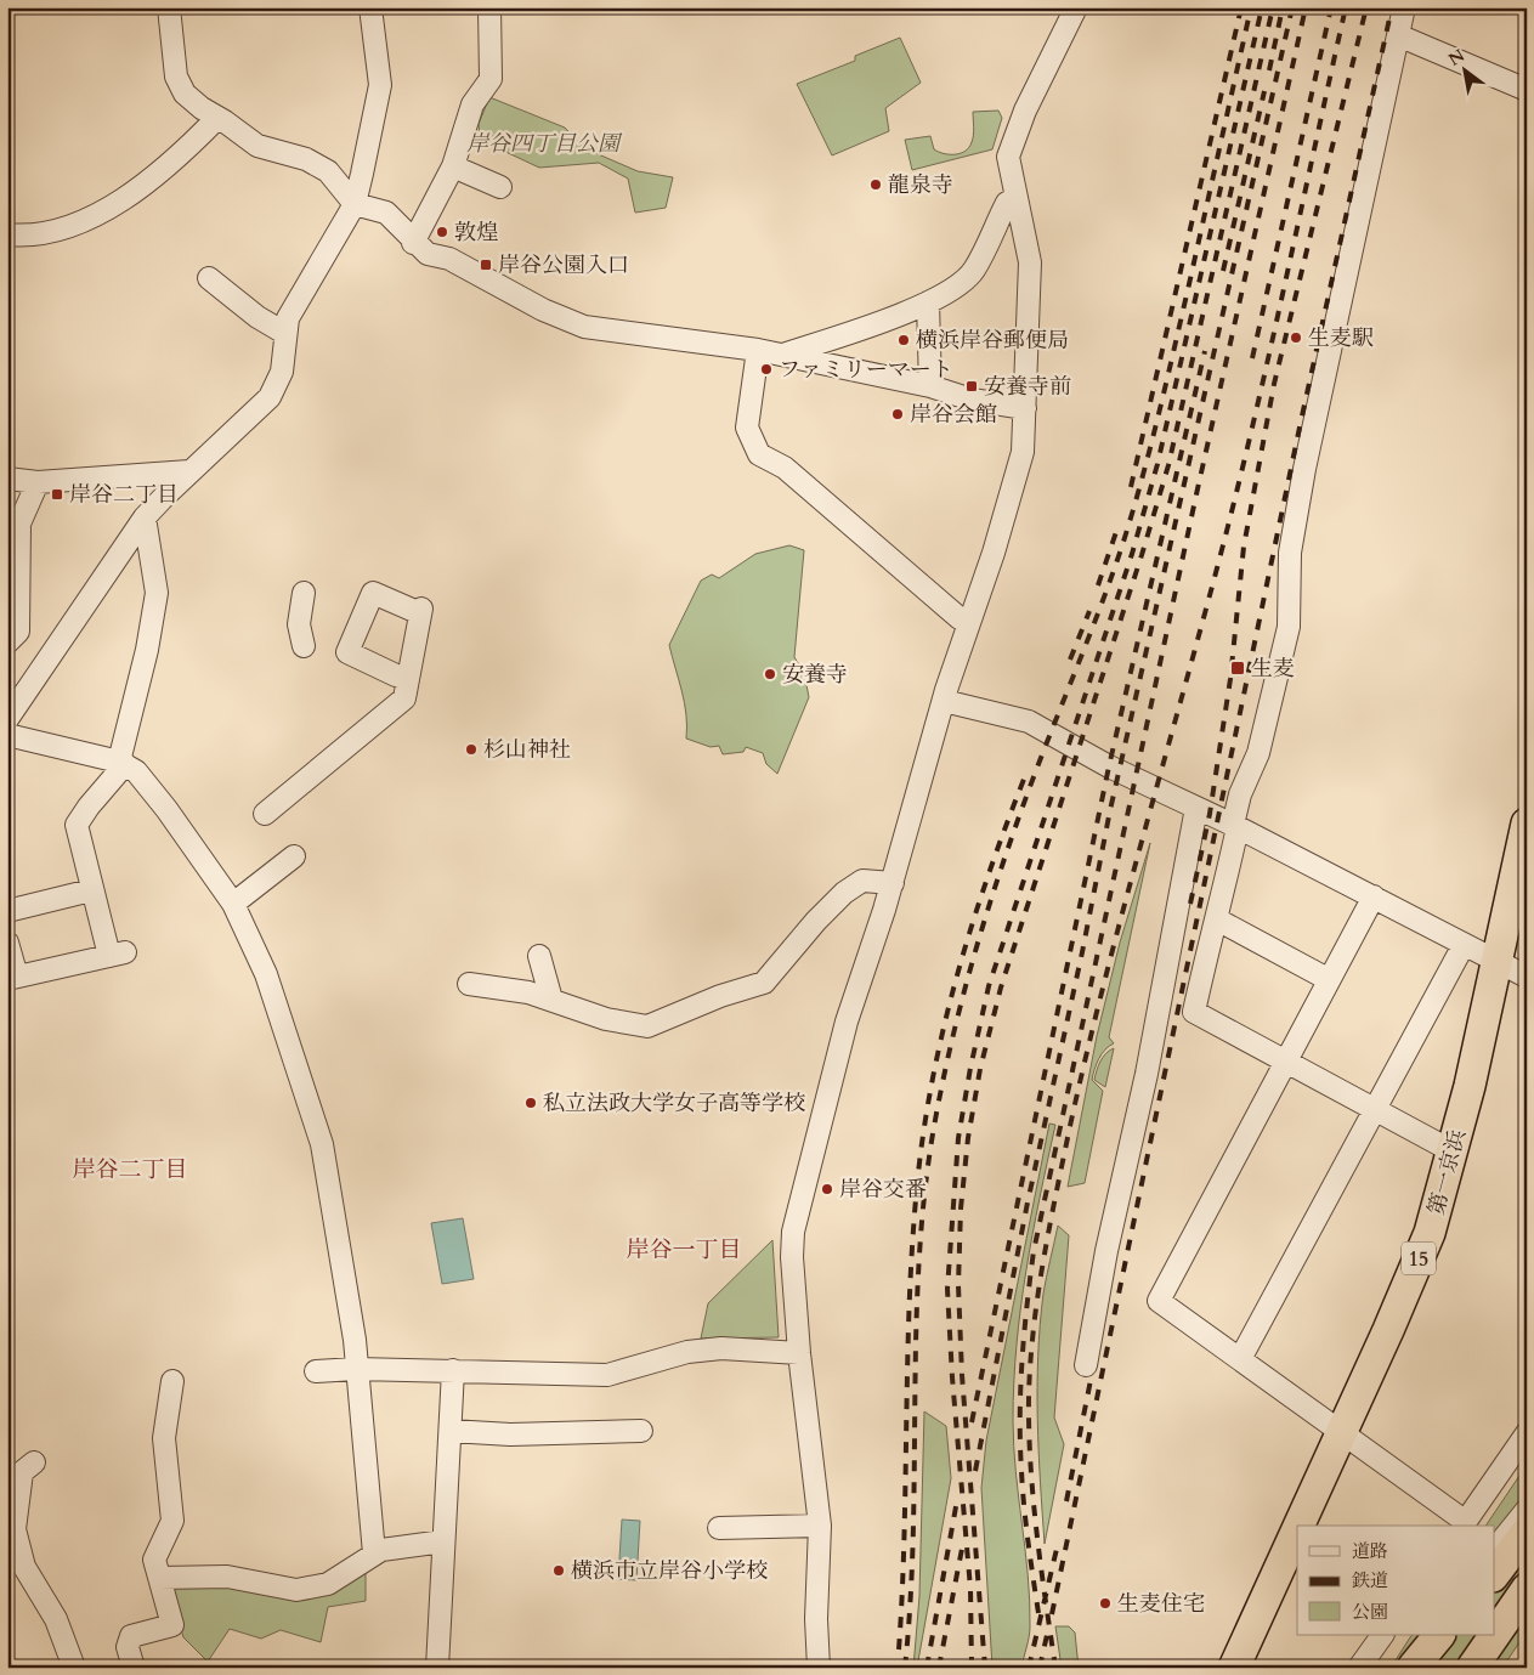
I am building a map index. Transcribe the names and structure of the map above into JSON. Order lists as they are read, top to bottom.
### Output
{
  "streets": {
    "highway": ["第一京浜", "15"]
  },
  "districts": ["岸谷二丁目", "岸谷一丁目"],
  "parks": ["岸谷四丁目公園"],
  "places": {
    "other": [
      "龍泉寺",
      "敦煌",
      "生麦駅",
      "横浜岸谷郵便局",
      "ファミリーマート",
      "岸谷会館",
      "安養寺",
      "杉山神社",
      "私立法政大学女子高等学校",
      "岸谷交番",
      "横浜市立岸谷小学校",
      "生麦住宅"
    ],
    "transit": [
      "岸谷公園入口",
      "安養寺前",
      "岸谷二丁目",
      "生麦"
    ]
  },
  "legend": ["道路", "鉄道", "公園"],
  "north": "top left"
}
